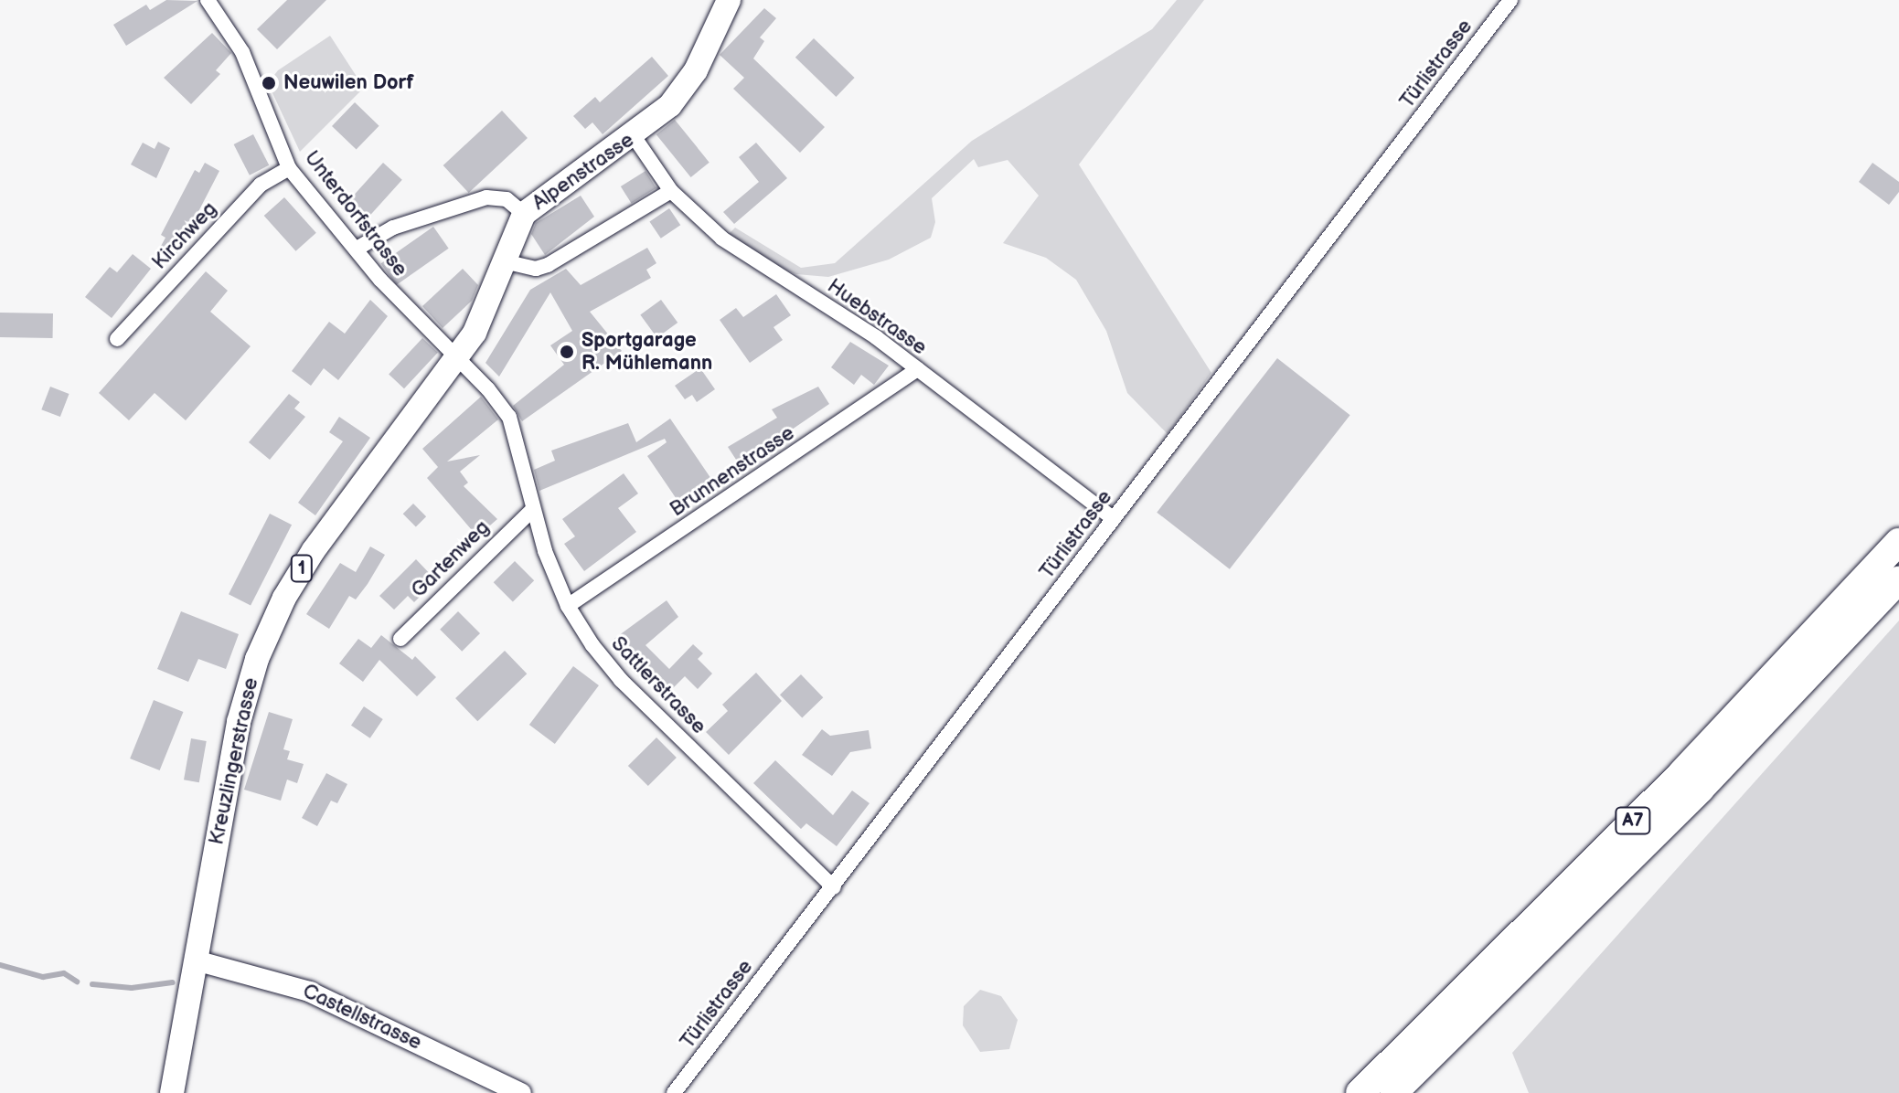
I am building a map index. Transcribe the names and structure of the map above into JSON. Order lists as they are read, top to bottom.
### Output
{
  "streets": {
    "highway": ["A7"],
    "main road": ["Alpenstrasse", "1", "Kreuzlingerstrasse"],
    "street": [
      "Türlistrasse",
      "Unterdorfstrasse",
      "Kirchweg",
      "Huebstrasse",
      "Brunnenstrasse",
      "Gartenweg",
      "Sattlerstrasse",
      "Castellstrasse"
    ]
  },
  "crossings": [
    ["Türlistrasse", "Huebstrasse"],
    ["Türlistrasse", "Sattlerstrasse"],
    ["Alpenstrasse", "Unterdorfstrasse"],
    ["Alpenstrasse", "Huebstrasse"],
    ["Alpenstrasse", "Sattlerstrasse"],
    ["Alpenstrasse", "Kreuzlingerstrasse"],
    ["Unterdorfstrasse", "Kirchweg"],
    ["Unterdorfstrasse", "Sattlerstrasse"],
    ["Unterdorfstrasse", "Kreuzlingerstrasse"],
    ["Huebstrasse", "Brunnenstrasse"],
    ["Brunnenstrasse", "Sattlerstrasse"],
    ["Gartenweg", "Sattlerstrasse"],
    ["Sattlerstrasse", "Kreuzlingerstrasse"],
    ["Kreuzlingerstrasse", "Castellstrasse"]
  ],
  "places": ["Neuwilen Dorf", "Sportgarage R. Mühlemann"]
}
